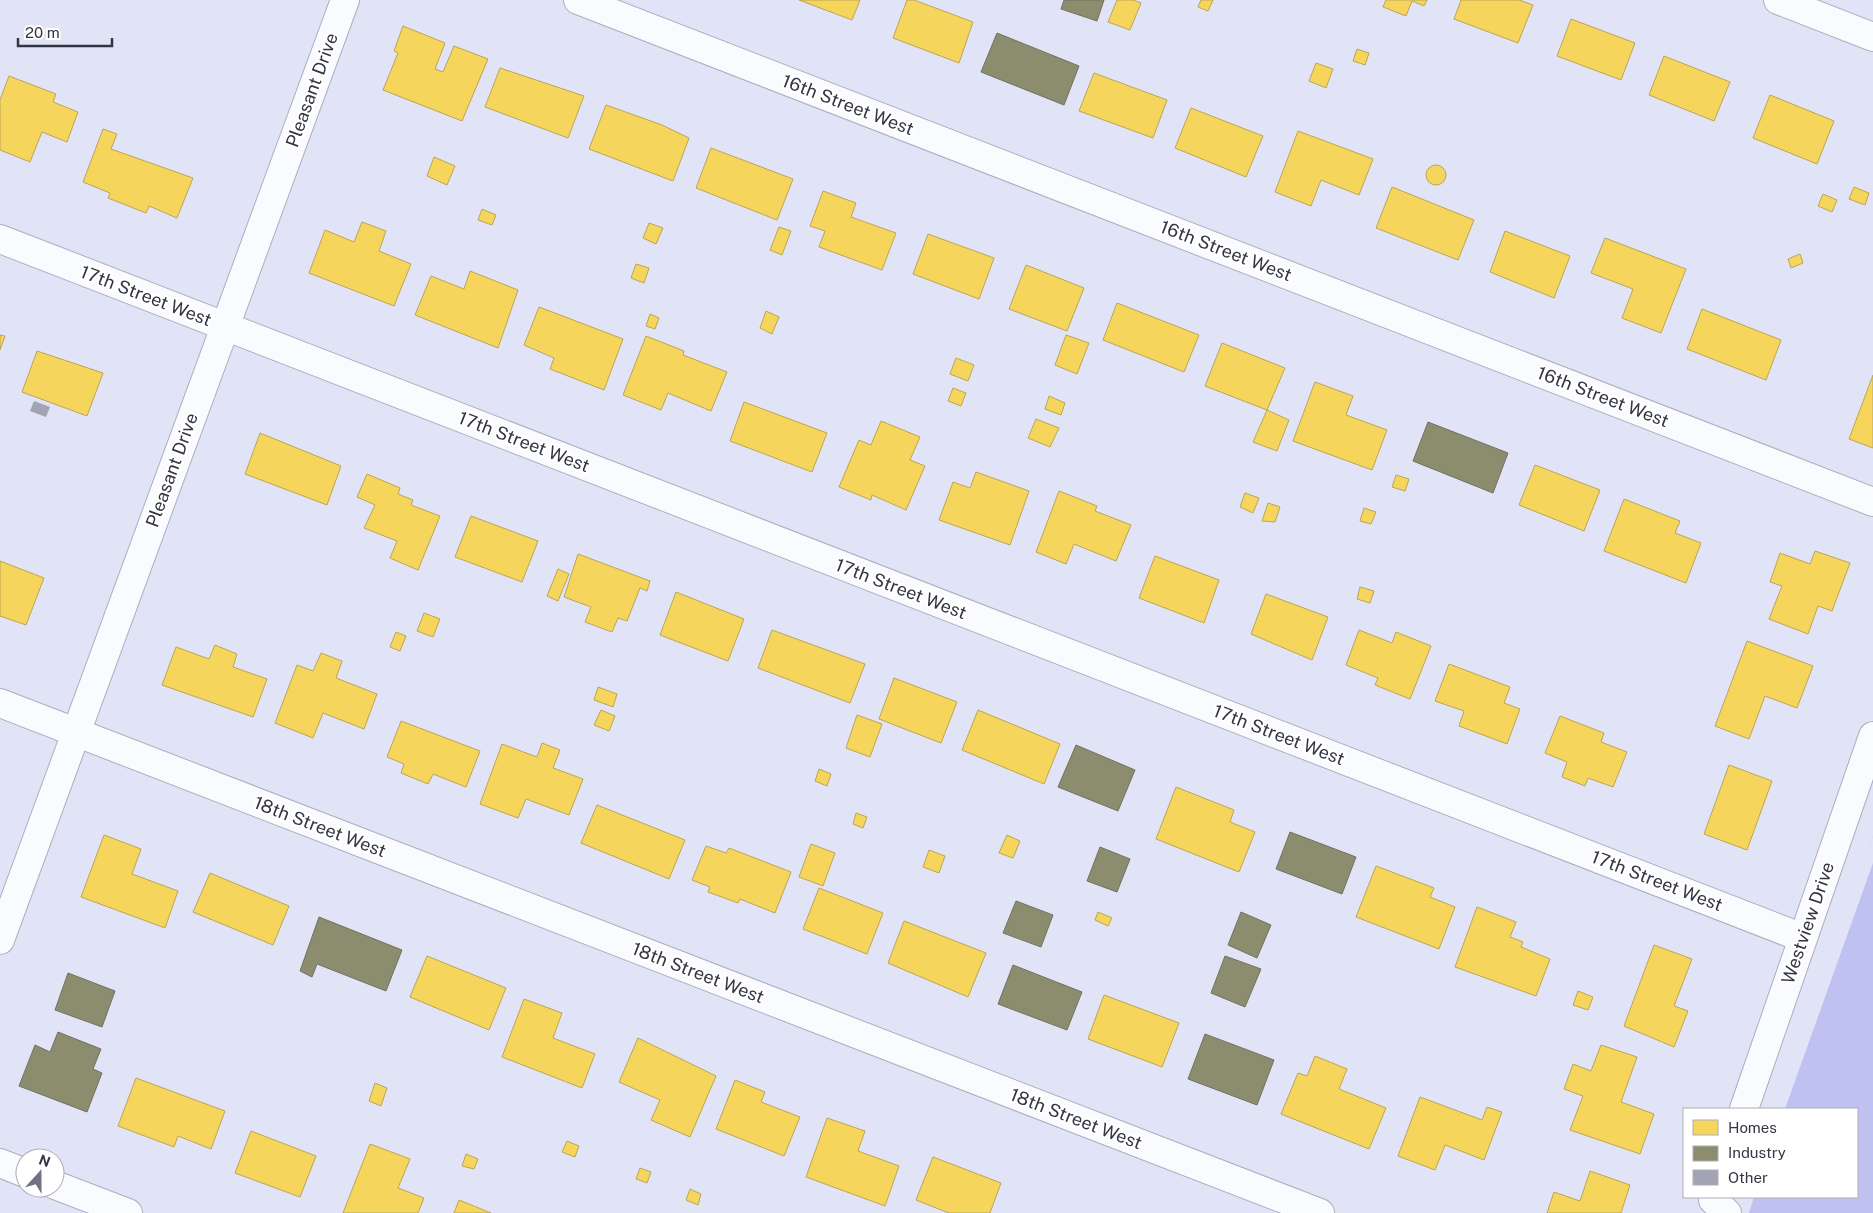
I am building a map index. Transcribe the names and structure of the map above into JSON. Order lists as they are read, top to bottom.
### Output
{
  "streets": {
    "street": [
      "Pleasant Drive",
      "16th Street West",
      "17th Street West",
      "18th Street West",
      "Westview Drive"
    ]
  },
  "crossings": [
    ["Pleasant Drive", "17th Street West"],
    ["Pleasant Drive", "18th Street West"],
    ["17th Street West", "Westview Drive"]
  ],
  "legend": ["Homes", "Industry", "Other"],
  "scale_bar": "20 m",
  "north": "top"
}
